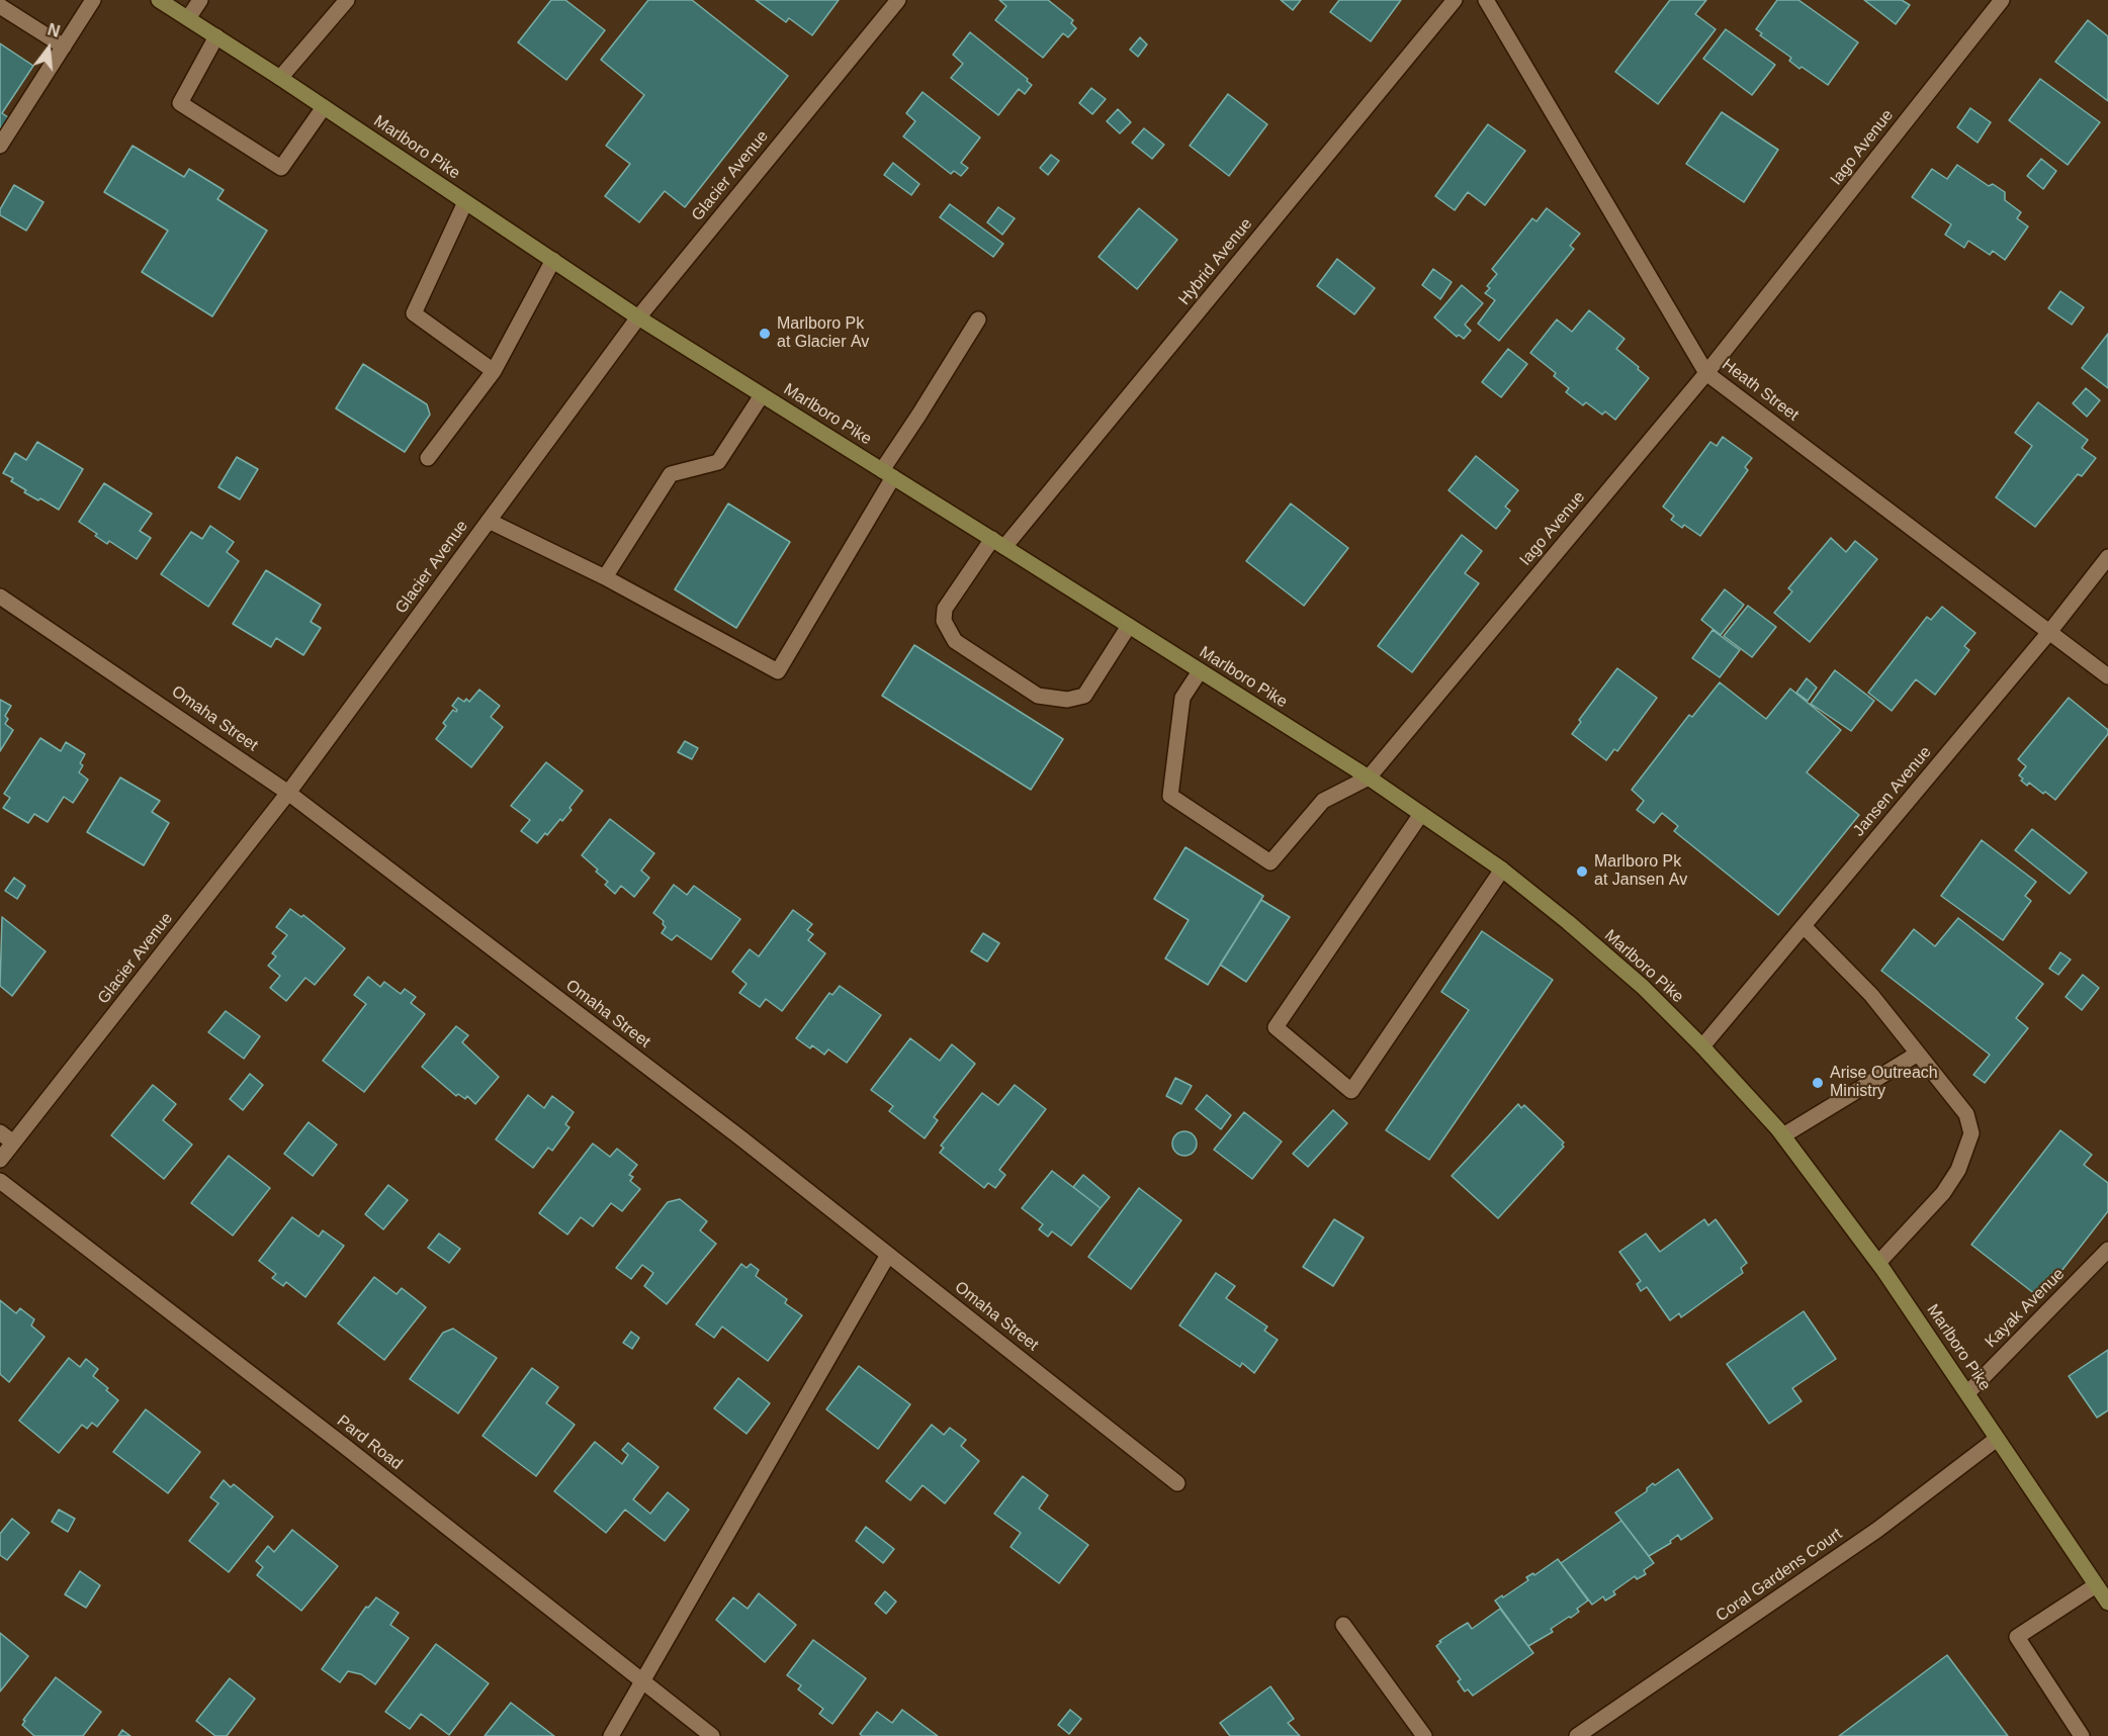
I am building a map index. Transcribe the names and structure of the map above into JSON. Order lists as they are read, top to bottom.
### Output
{
  "streets": {
    "main road": ["Marlboro Pike"],
    "street": [
      "Iago Avenue",
      "Glacier Avenue",
      "Hybrid Avenue",
      "Heath Street",
      "Omaha Street",
      "Jansen Avenue",
      "Kayak Avenue",
      "Pard Road",
      "Coral Gardens Court"
    ]
  },
  "crossings": [
    ["Marlboro Pike", "Iago Avenue"],
    ["Marlboro Pike", "Glacier Avenue"],
    ["Marlboro Pike", "Hybrid Avenue"],
    ["Marlboro Pike", "Jansen Avenue"],
    ["Marlboro Pike", "Kayak Avenue"],
    ["Marlboro Pike", "Coral Gardens Court"],
    ["Iago Avenue", "Heath Street"],
    ["Glacier Avenue", "Omaha Street"],
    ["Heath Street", "Jansen Avenue"]
  ],
  "places": ["Marlboro Pk at Glacier Av", "Marlboro Pk at Jansen Av", "Arise Outreach Ministry"],
  "north": "top"
}
